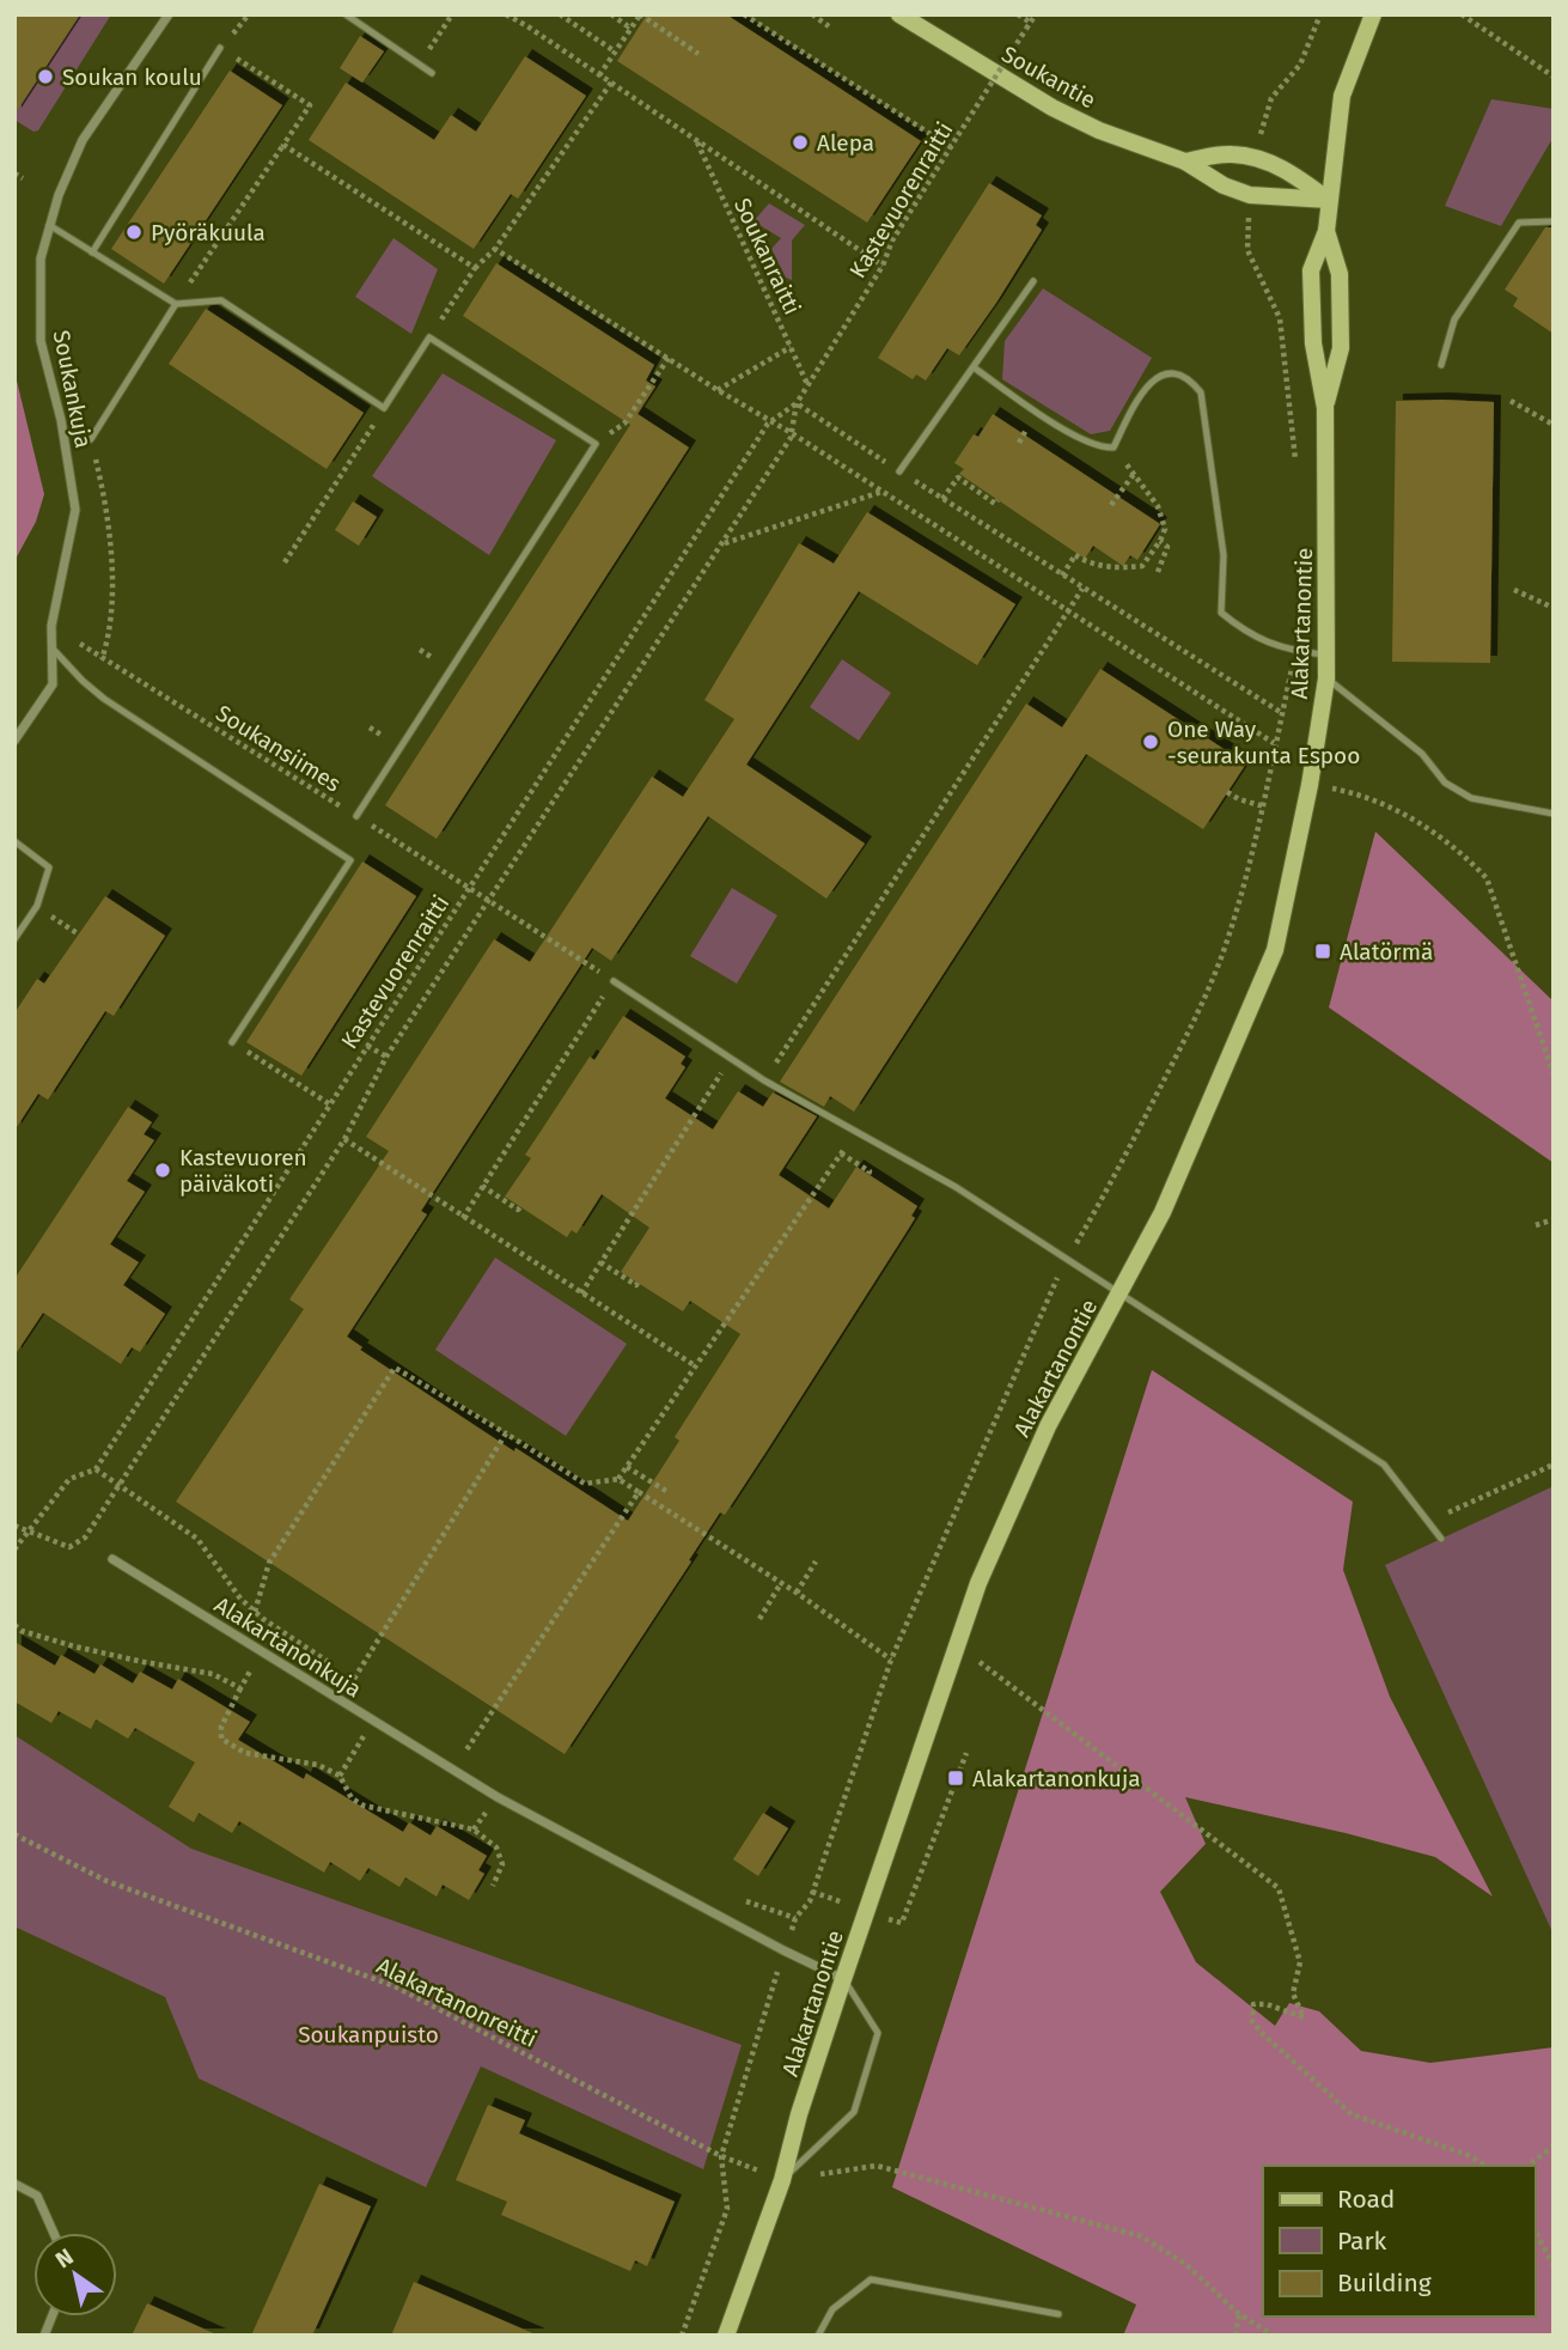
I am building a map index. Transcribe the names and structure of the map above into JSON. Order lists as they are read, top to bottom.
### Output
{
  "streets": {
    "street": [
      "Soukantie",
      "Soukankuja",
      "Alakartanontie",
      "Alakartanonkuja"
    ],
    "path": [
      "Kastevuorenraitti",
      "Soukanraitti",
      "Soukansiimes",
      "Alakartanonreitti"
    ]
  },
  "crossings": [
    ["Soukantie", "Alakartanontie"],
    ["Kastevuorenraitti", "Soukanraitti"],
    ["Kastevuorenraitti", "Soukansiimes"],
    ["Soukankuja", "Soukansiimes"],
    ["Alakartanontie", "Alakartanonkuja"],
    ["Alakartanontie", "Alakartanonreitti"]
  ],
  "parks": ["Soukanpuisto"],
  "places": {
    "other": [
      "Soukan koulu",
      "Alepa",
      "Pyöräkuula",
      "One Way -seurakunta Espoo",
      "Kastevuoren päiväkoti"
    ],
    "transit": ["Alatörmä", "Alakartanonkuja"]
  },
  "legend": ["Road", "Park", "Building"],
  "north": "top left"
}
